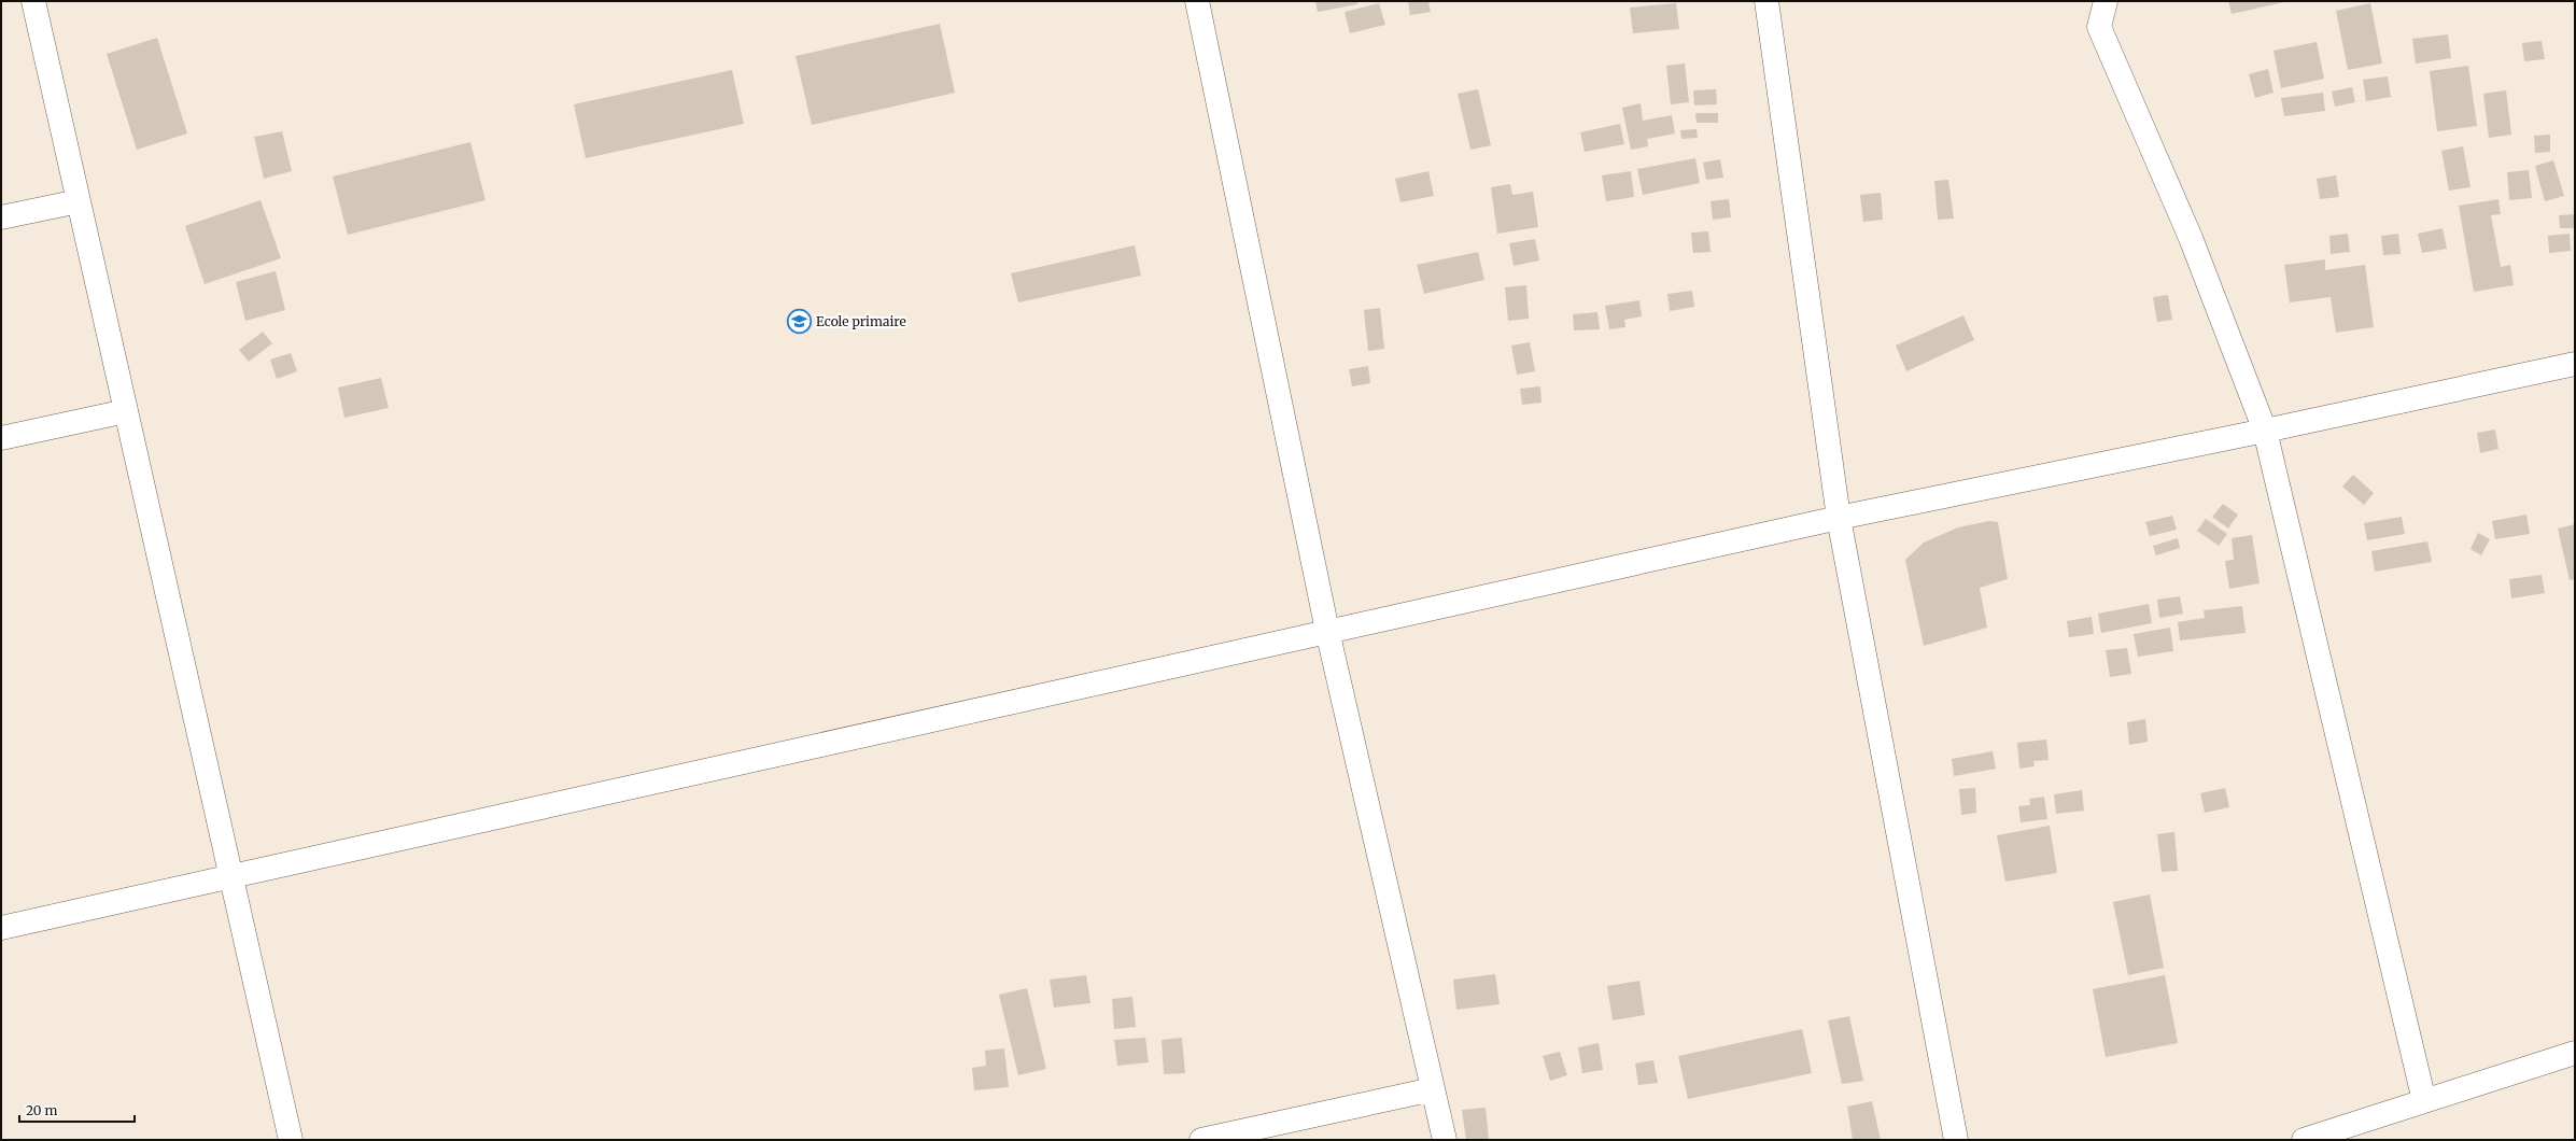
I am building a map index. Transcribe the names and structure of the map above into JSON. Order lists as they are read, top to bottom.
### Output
{
  "places": {
    "school or university": ["Ecole primaire"]
  },
  "scale_bar": "20 m"
}
